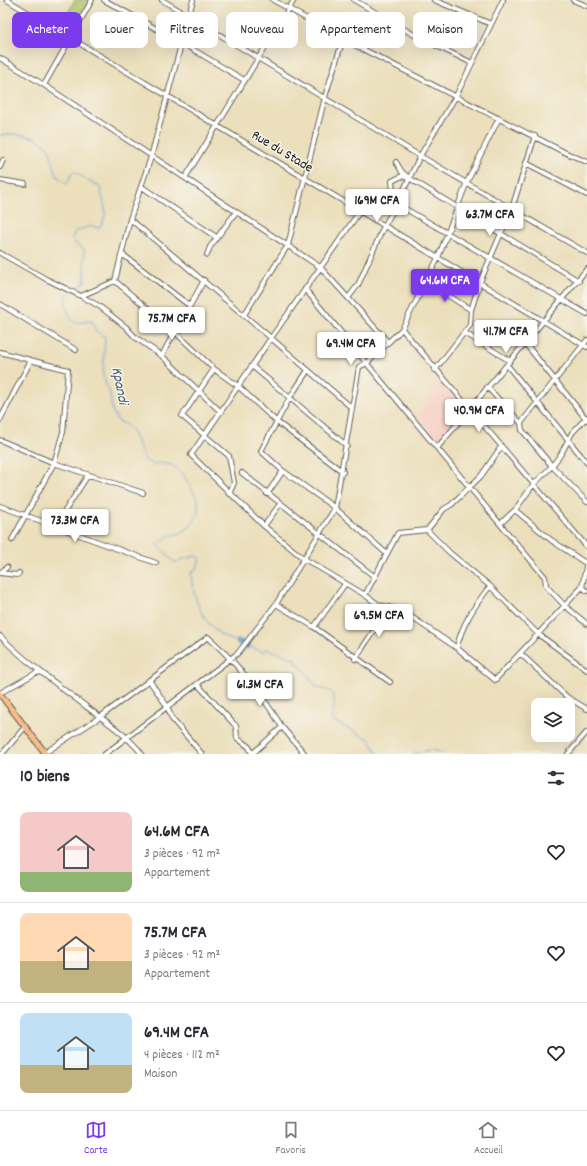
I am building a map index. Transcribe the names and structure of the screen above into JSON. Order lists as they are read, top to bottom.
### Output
{
  "streets": {
    "street": ["Rue du Stade"]
  },
  "water": ["Kpandi"],
  "page": {
    "chip": [
      "Acheter",
      "Louer",
      "Filtres",
      "Nouveau",
      "Appartement",
      "Maison"
    ],
    "price": [
      "169M CFA",
      "63.7M CFA",
      "64.6M CFA",
      "75.7M CFA",
      "41.7M CFA",
      "69.4M CFA",
      "40.9M CFA",
      "73.3M CFA",
      "69.5M CFA",
      "61.3M CFA"
    ],
    "heading": "10 biens",
    "list": [
      {
        "name": "64.6M CFA",
        "note": "3 pièces · 92 m² · Appartement"
      },
      {
        "name": "75.7M CFA",
        "note": "3 pièces · 92 m² · Appartement"
      },
      {
        "name": "69.4M CFA",
        "note": "4 pièces · 112 m² · Maison"
      }
    ],
    "tabs": ["Carte", "Favoris", "Accueil"]
  }
}
